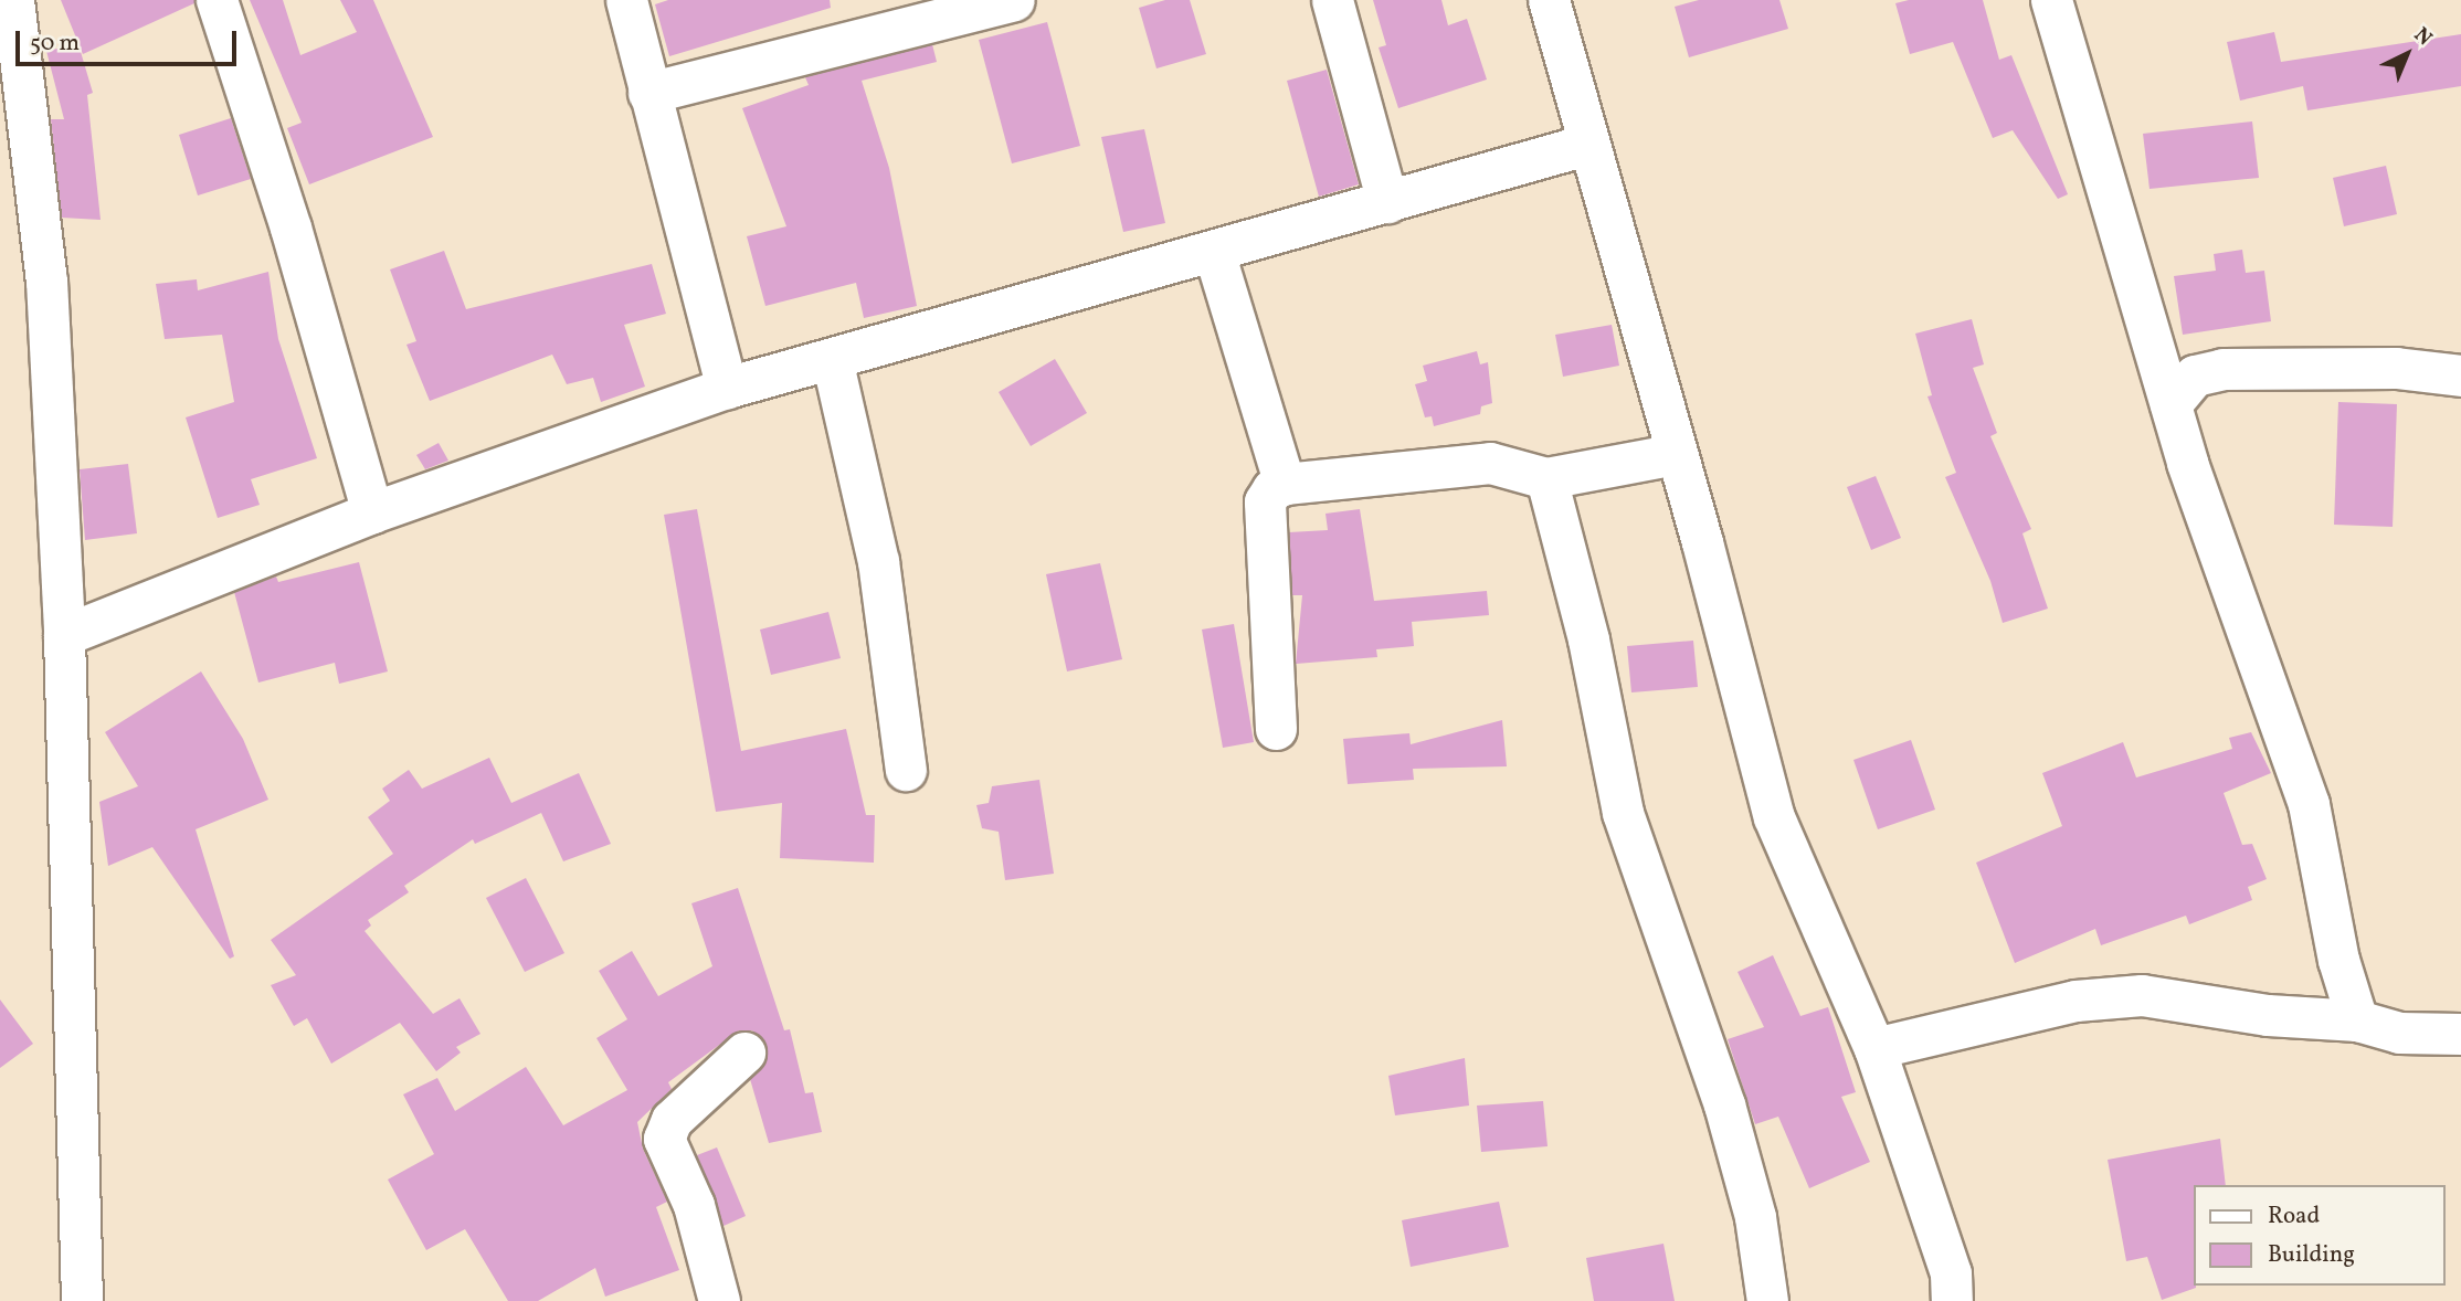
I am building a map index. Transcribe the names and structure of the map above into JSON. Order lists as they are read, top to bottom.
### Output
{
  "legend": ["Road", "Building"],
  "scale_bar": "50 m",
  "north": "top right"
}
